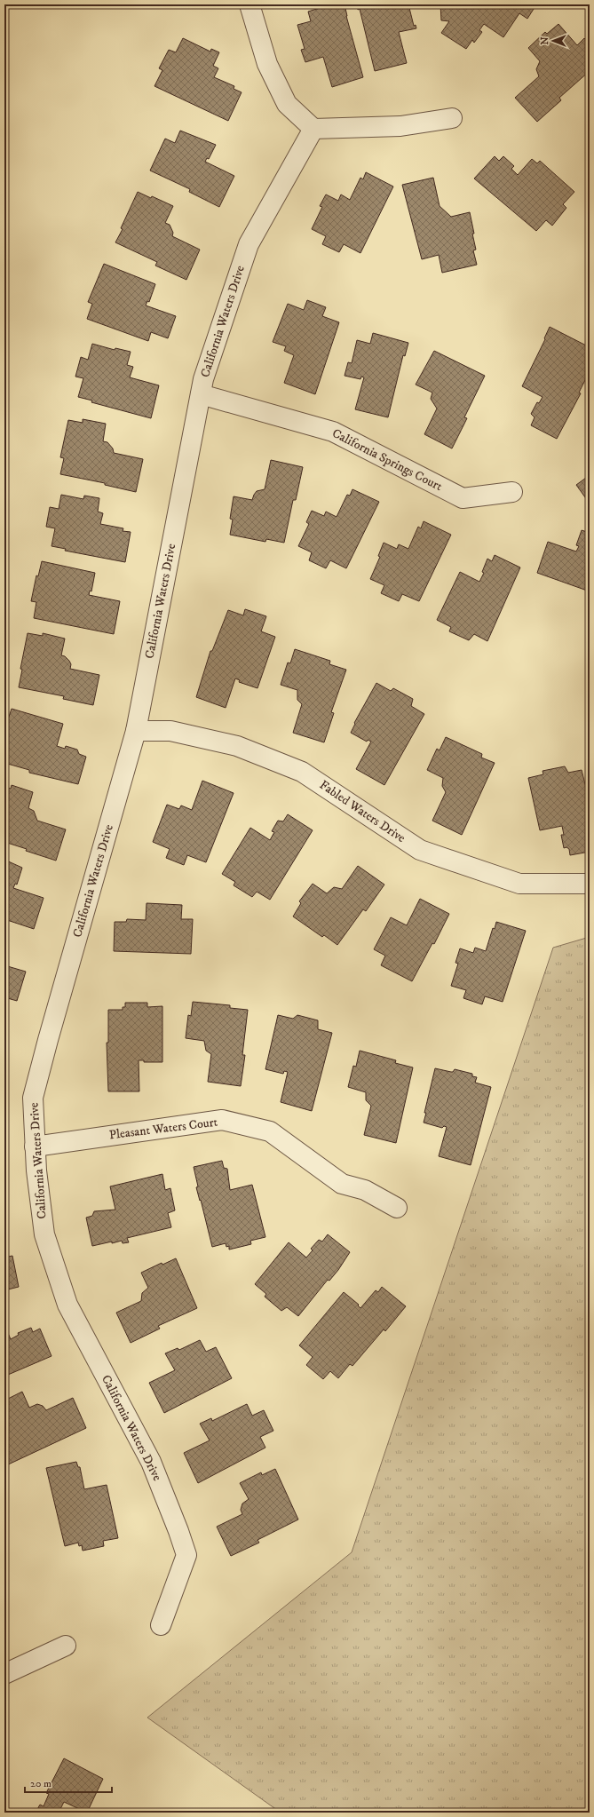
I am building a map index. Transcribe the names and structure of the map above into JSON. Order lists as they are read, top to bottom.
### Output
{
  "streets": {
    "street": [
      "California Waters Drive",
      "California Springs Court",
      "Fabled Waters Drive",
      "Pleasant Waters Court"
    ]
  },
  "crossings": [
    ["California Waters Drive", "California Springs Court"],
    ["California Waters Drive", "Fabled Waters Drive"],
    ["California Waters Drive", "Pleasant Waters Court"]
  ],
  "scale_bar": "20 m",
  "north": "left"
}
